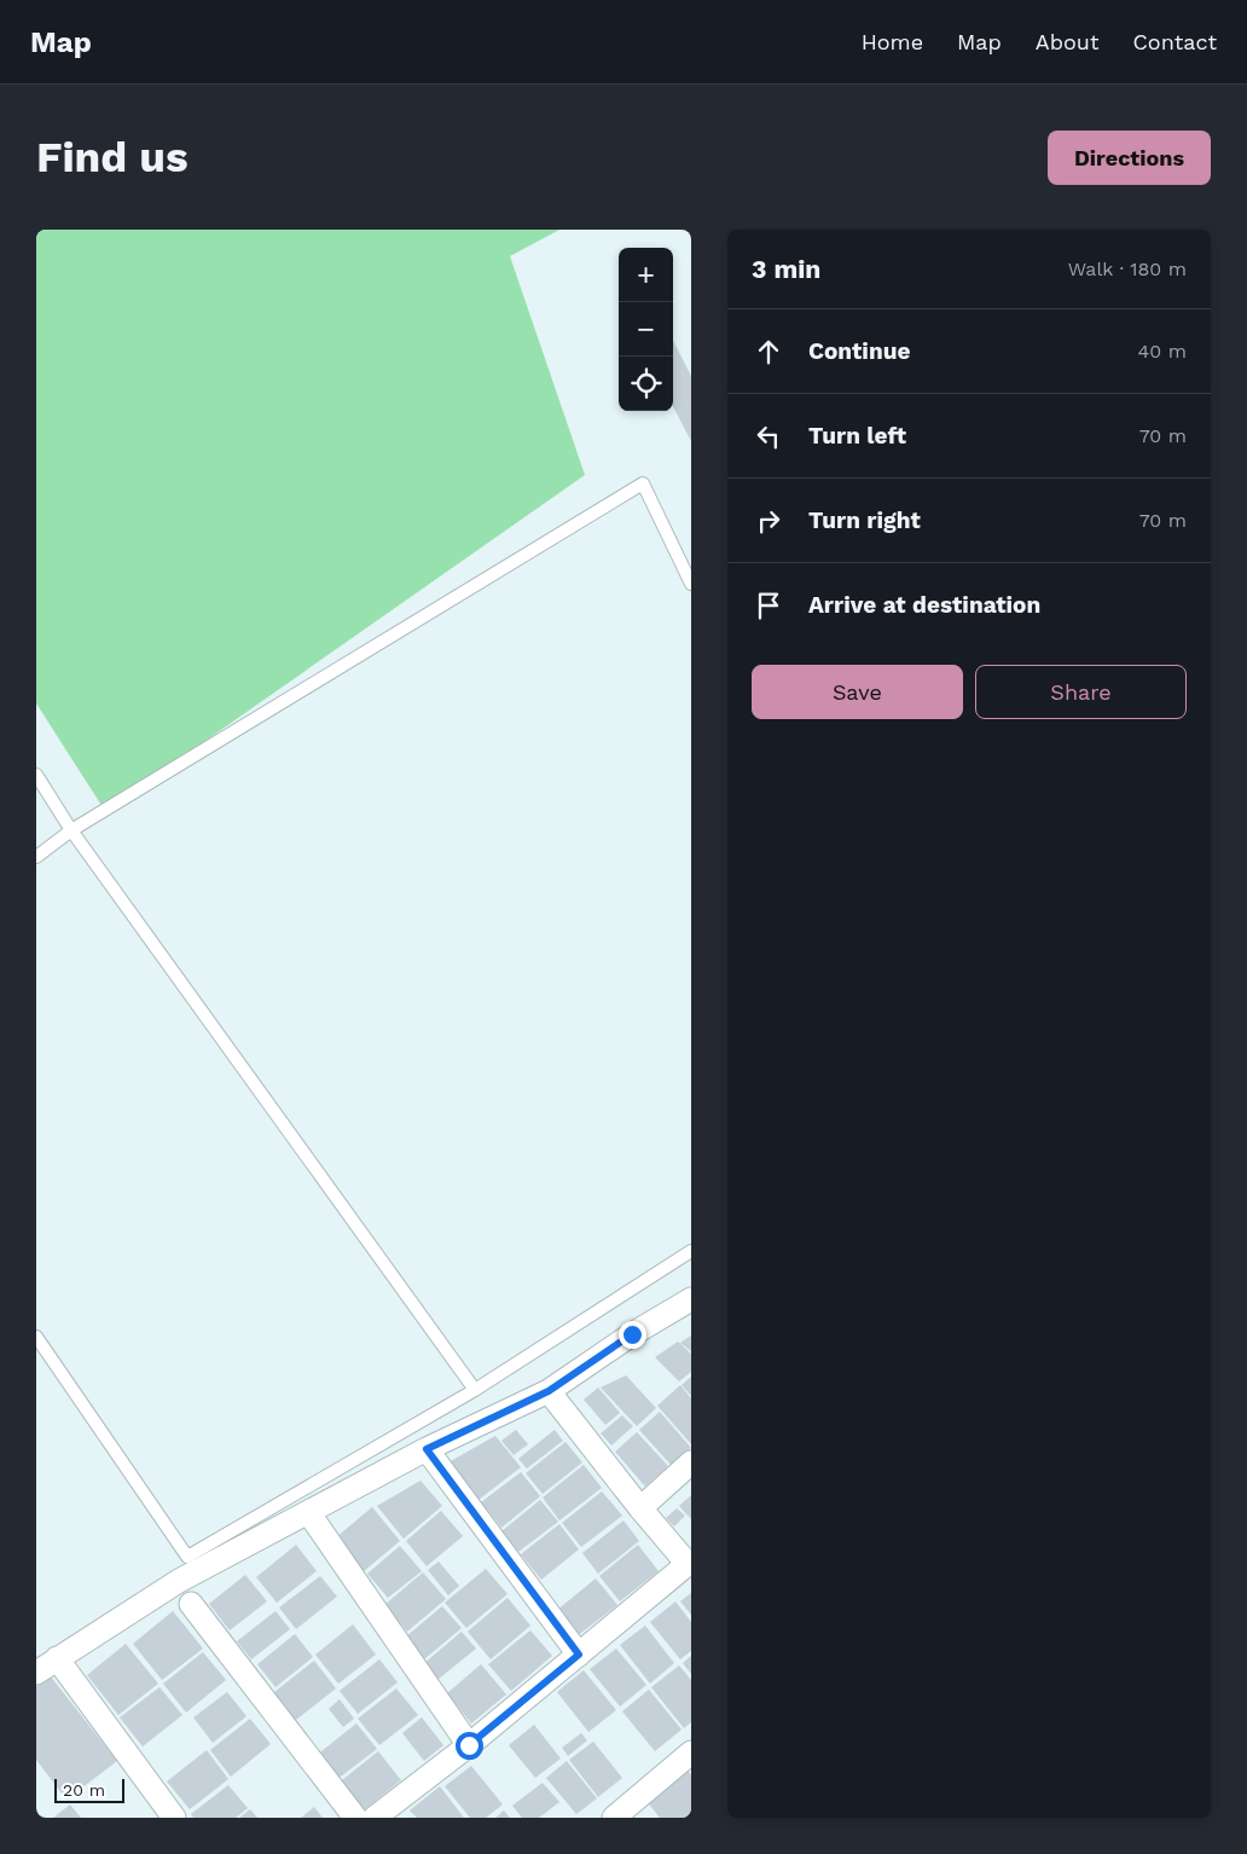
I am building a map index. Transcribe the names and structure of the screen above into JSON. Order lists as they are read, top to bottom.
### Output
{
  "scale_bar": "20 m",
  "page": {
    "header": "Map",
    "nav": [
      "Home",
      "Map",
      "About",
      "Contact"
    ],
    "buttons": [
      "Directions",
      ["Save", "Share"]
    ],
    "title": "Find us",
    "heading": ["3 min", "Walk · 180 m"],
    "map_buttons": ["+", "−"],
    "list": [
      ["Continue", "40 m"],
      ["Turn left", "70 m"],
      ["Turn right", "70 m"],
      "Arrive at destination"
    ],
    "scale": "20 m"
  }
}
